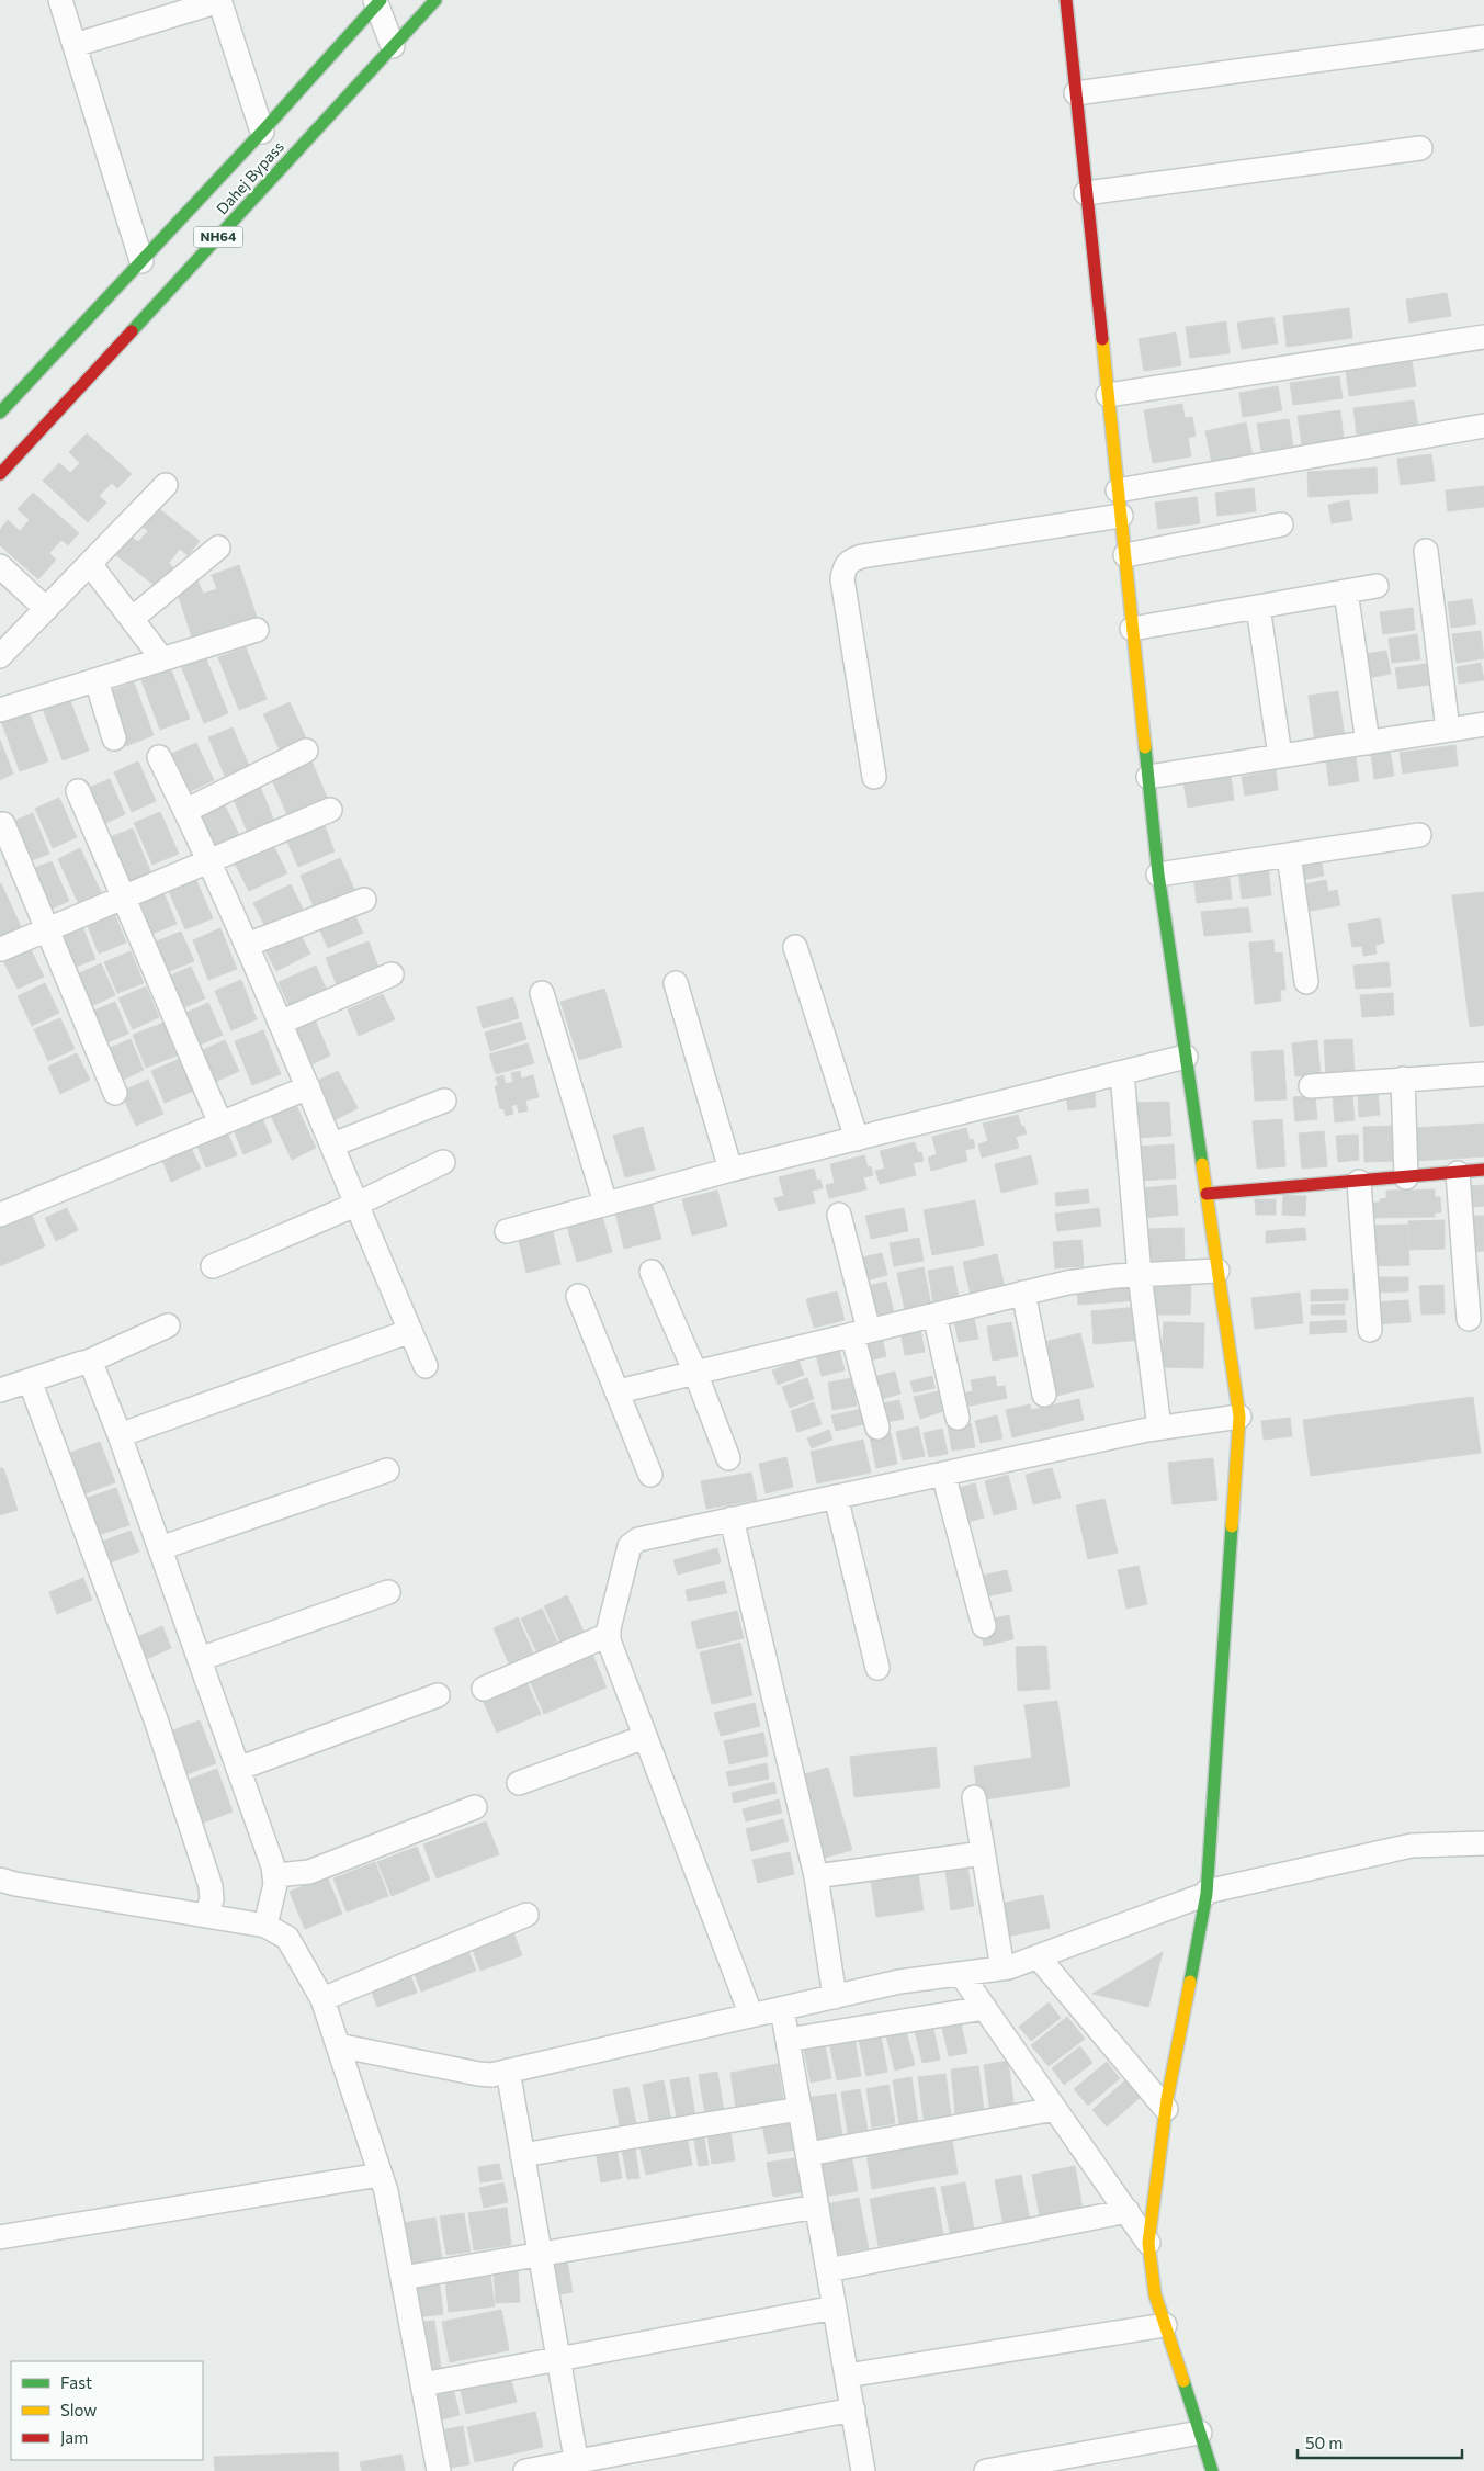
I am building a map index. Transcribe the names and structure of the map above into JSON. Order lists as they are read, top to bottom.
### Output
{
  "streets": {
    "main road": ["Dahej Bypass", "NH64"]
  },
  "legend": ["Fast", "Slow", "Jam"],
  "scale_bar": "50 m"
}
